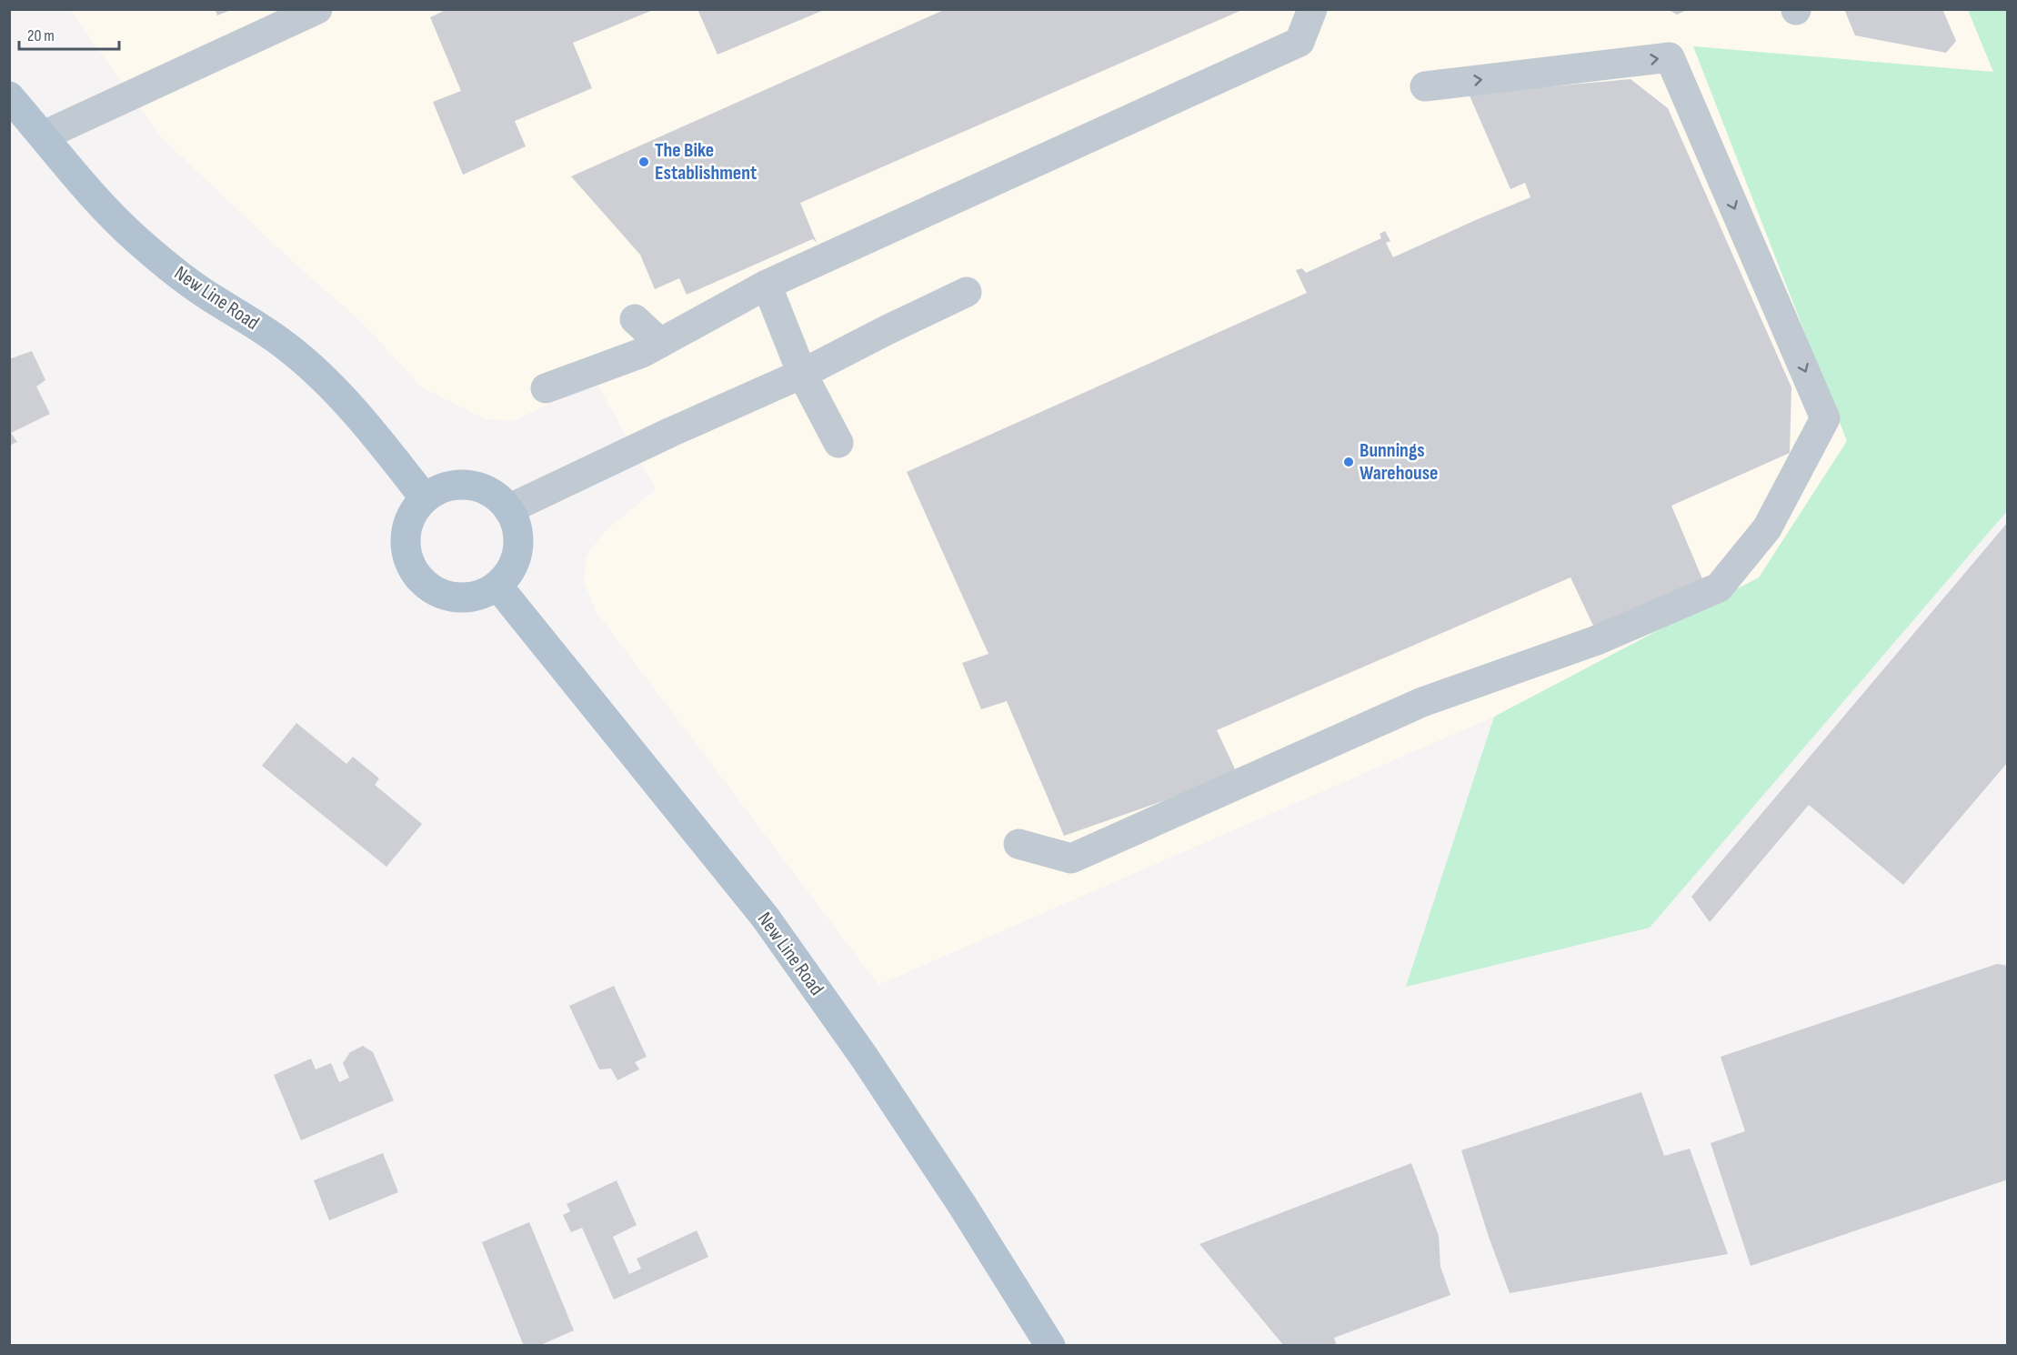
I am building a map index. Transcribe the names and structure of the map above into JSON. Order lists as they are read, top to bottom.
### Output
{
  "streets": {
    "main road": ["New Line Road"]
  },
  "places": ["The Bike Establishment", "Bunnings Warehouse"],
  "scale_bar": "20 m"
}
